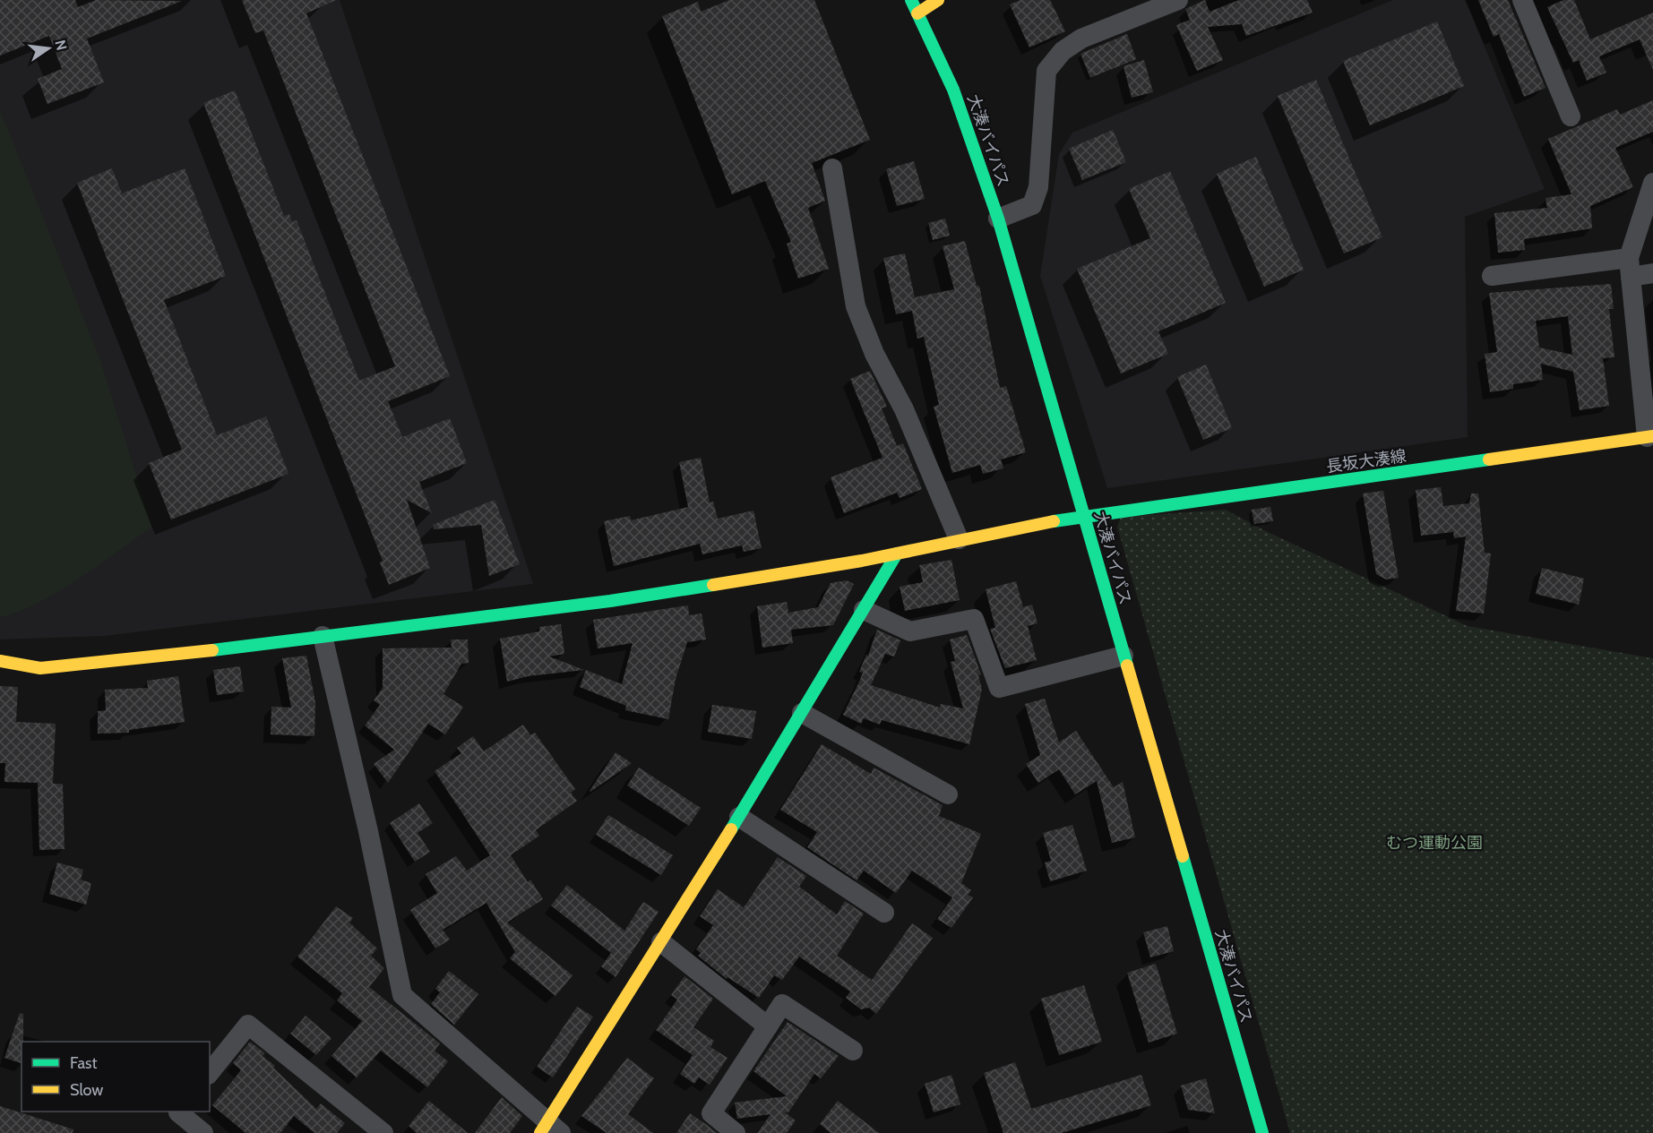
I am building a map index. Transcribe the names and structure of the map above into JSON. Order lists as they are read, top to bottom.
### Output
{
  "streets": {
    "main road": ["大湊バイパス", "長坂大湊線"]
  },
  "crossings": [
    ["大湊バイパス", "長坂大湊線"]
  ],
  "parks": ["むつ運動公園"],
  "legend": ["Fast", "Slow"],
  "north": "right"
}
